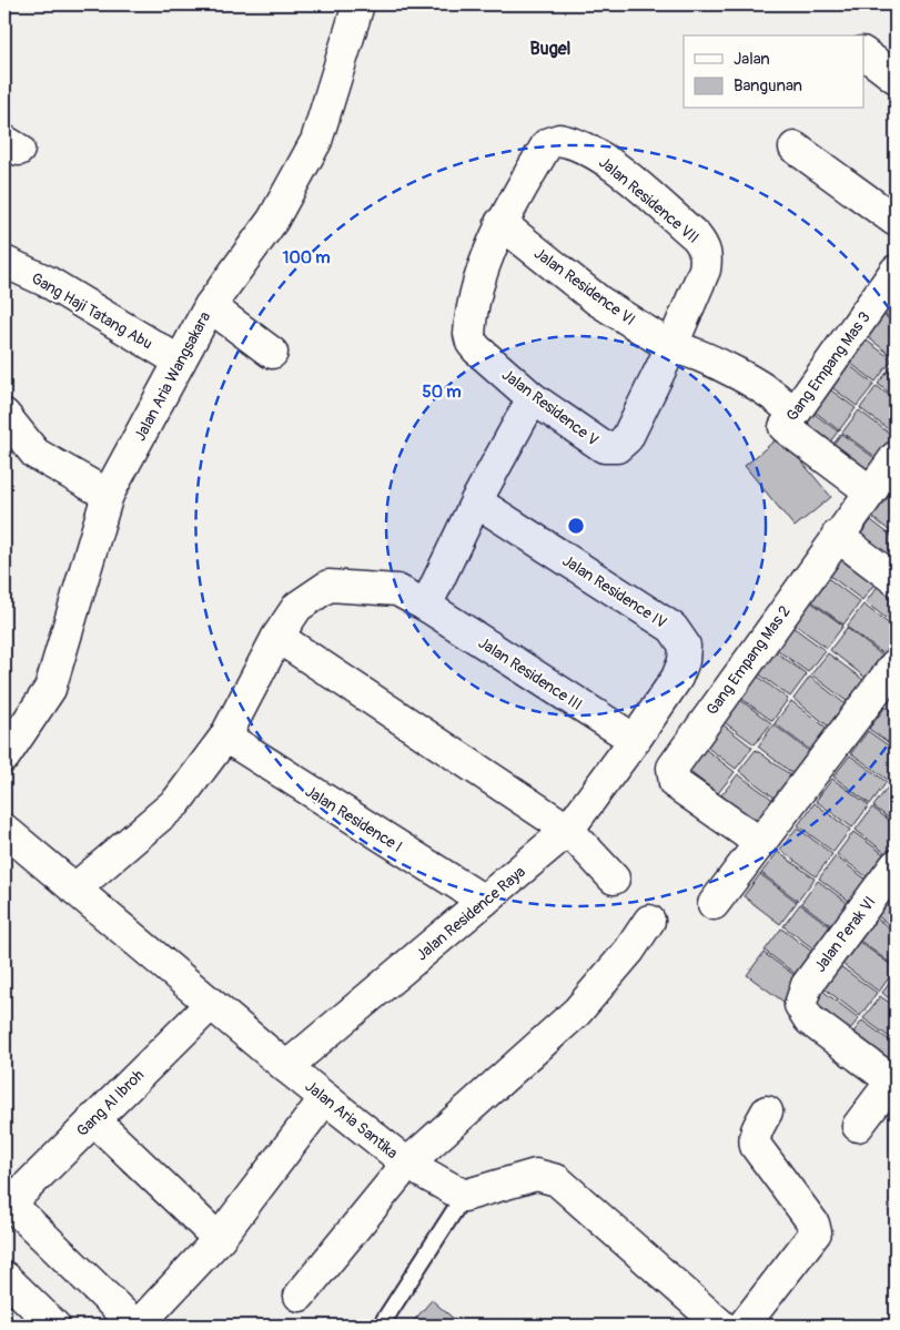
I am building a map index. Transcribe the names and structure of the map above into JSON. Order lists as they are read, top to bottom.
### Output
{
  "streets": {
    "street": [
      "Jalan Residence VII",
      "Jalan Residence VI",
      "Gang Haji Tatang Abu",
      "Gang Empang Mas 3",
      "Jalan Aria Wangsakara",
      "Jalan Residence V",
      "Jalan Residence IV",
      "Gang Empang Mas 2",
      "Jalan Residence III",
      "Jalan Residence I",
      "Jalan Residence Raya",
      "Jalan Perak VI",
      "Gang Al Ibroh",
      "Jalan Aria Santika"
    ]
  },
  "crossings": [
    ["Jalan Residence VII", "Jalan Residence VI"],
    ["Jalan Residence VII", "Jalan Residence V"],
    ["Jalan Residence VI", "Gang Empang Mas 3"],
    ["Jalan Residence VI", "Jalan Residence V"],
    ["Gang Haji Tatang Abu", "Jalan Aria Wangsakara"],
    ["Gang Empang Mas 3", "Gang Empang Mas 2"],
    ["Jalan Residence IV", "Jalan Residence III"],
    ["Jalan Residence IV", "Jalan Residence Raya"],
    ["Jalan Residence III", "Jalan Residence I"],
    ["Jalan Residence III", "Jalan Residence Raya"],
    ["Jalan Residence III", "Jalan Aria Santika"],
    ["Jalan Residence I", "Jalan Residence Raya"],
    ["Jalan Residence Raya", "Jalan Aria Santika"],
    ["Gang Al Ibroh", "Jalan Aria Santika"]
  ],
  "districts": ["Bugel"],
  "legend": ["Jalan", "Bangunan"],
  "rings": ["100 m", "50 m"]
}
